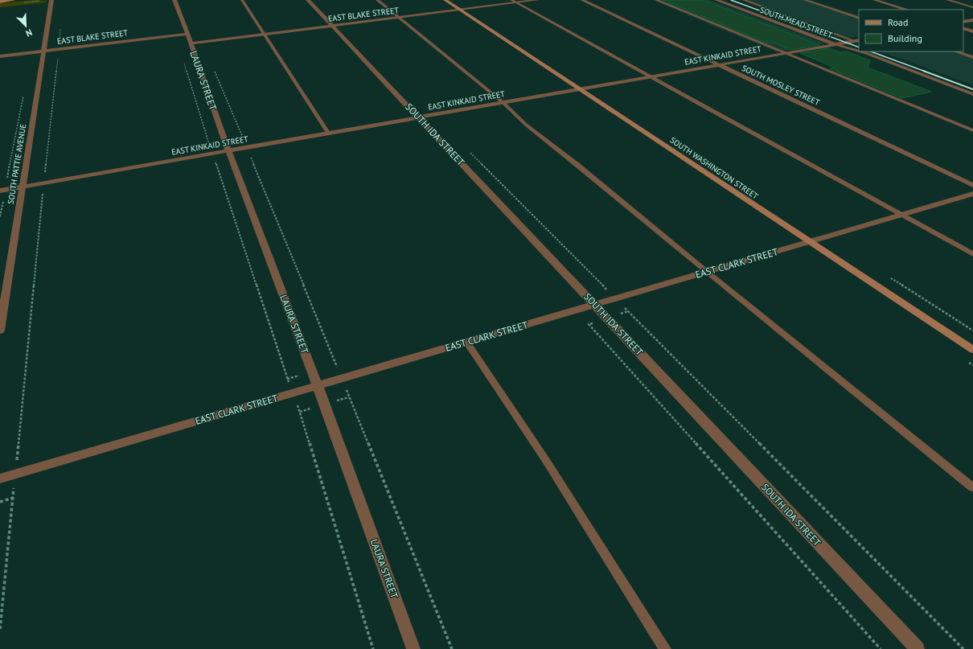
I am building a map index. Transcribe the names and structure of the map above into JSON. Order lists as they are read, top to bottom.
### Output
{
  "streets": {
    "street": [
      "EAST BLAKE STREET",
      "SOUTH MEAD STREET",
      "EAST KINKAID STREET",
      "LAURA STREET",
      "SOUTH MOSLEY STREET",
      "SOUTH IDA STREET",
      "SOUTH PATTIE AVENUE",
      "SOUTH WASHINGTON STREET",
      "EAST CLARK STREET"
    ]
  },
  "crossings": [
    ["EAST BLAKE STREET", "LAURA STREET"],
    ["EAST BLAKE STREET", "SOUTH IDA STREET"],
    ["EAST BLAKE STREET", "SOUTH PATTIE AVENUE"],
    ["EAST BLAKE STREET", "SOUTH WASHINGTON STREET"],
    ["SOUTH MEAD STREET", "EAST KINKAID STREET"],
    ["EAST KINKAID STREET", "LAURA STREET"],
    ["EAST KINKAID STREET", "SOUTH MOSLEY STREET"],
    ["EAST KINKAID STREET", "SOUTH IDA STREET"],
    ["EAST KINKAID STREET", "SOUTH PATTIE AVENUE"],
    ["EAST KINKAID STREET", "SOUTH WASHINGTON STREET"],
    ["LAURA STREET", "EAST CLARK STREET"],
    ["SOUTH IDA STREET", "EAST CLARK STREET"],
    ["SOUTH WASHINGTON STREET", "EAST CLARK STREET"]
  ],
  "legend": ["Road", "Building"],
  "north": "bottom right"
}
